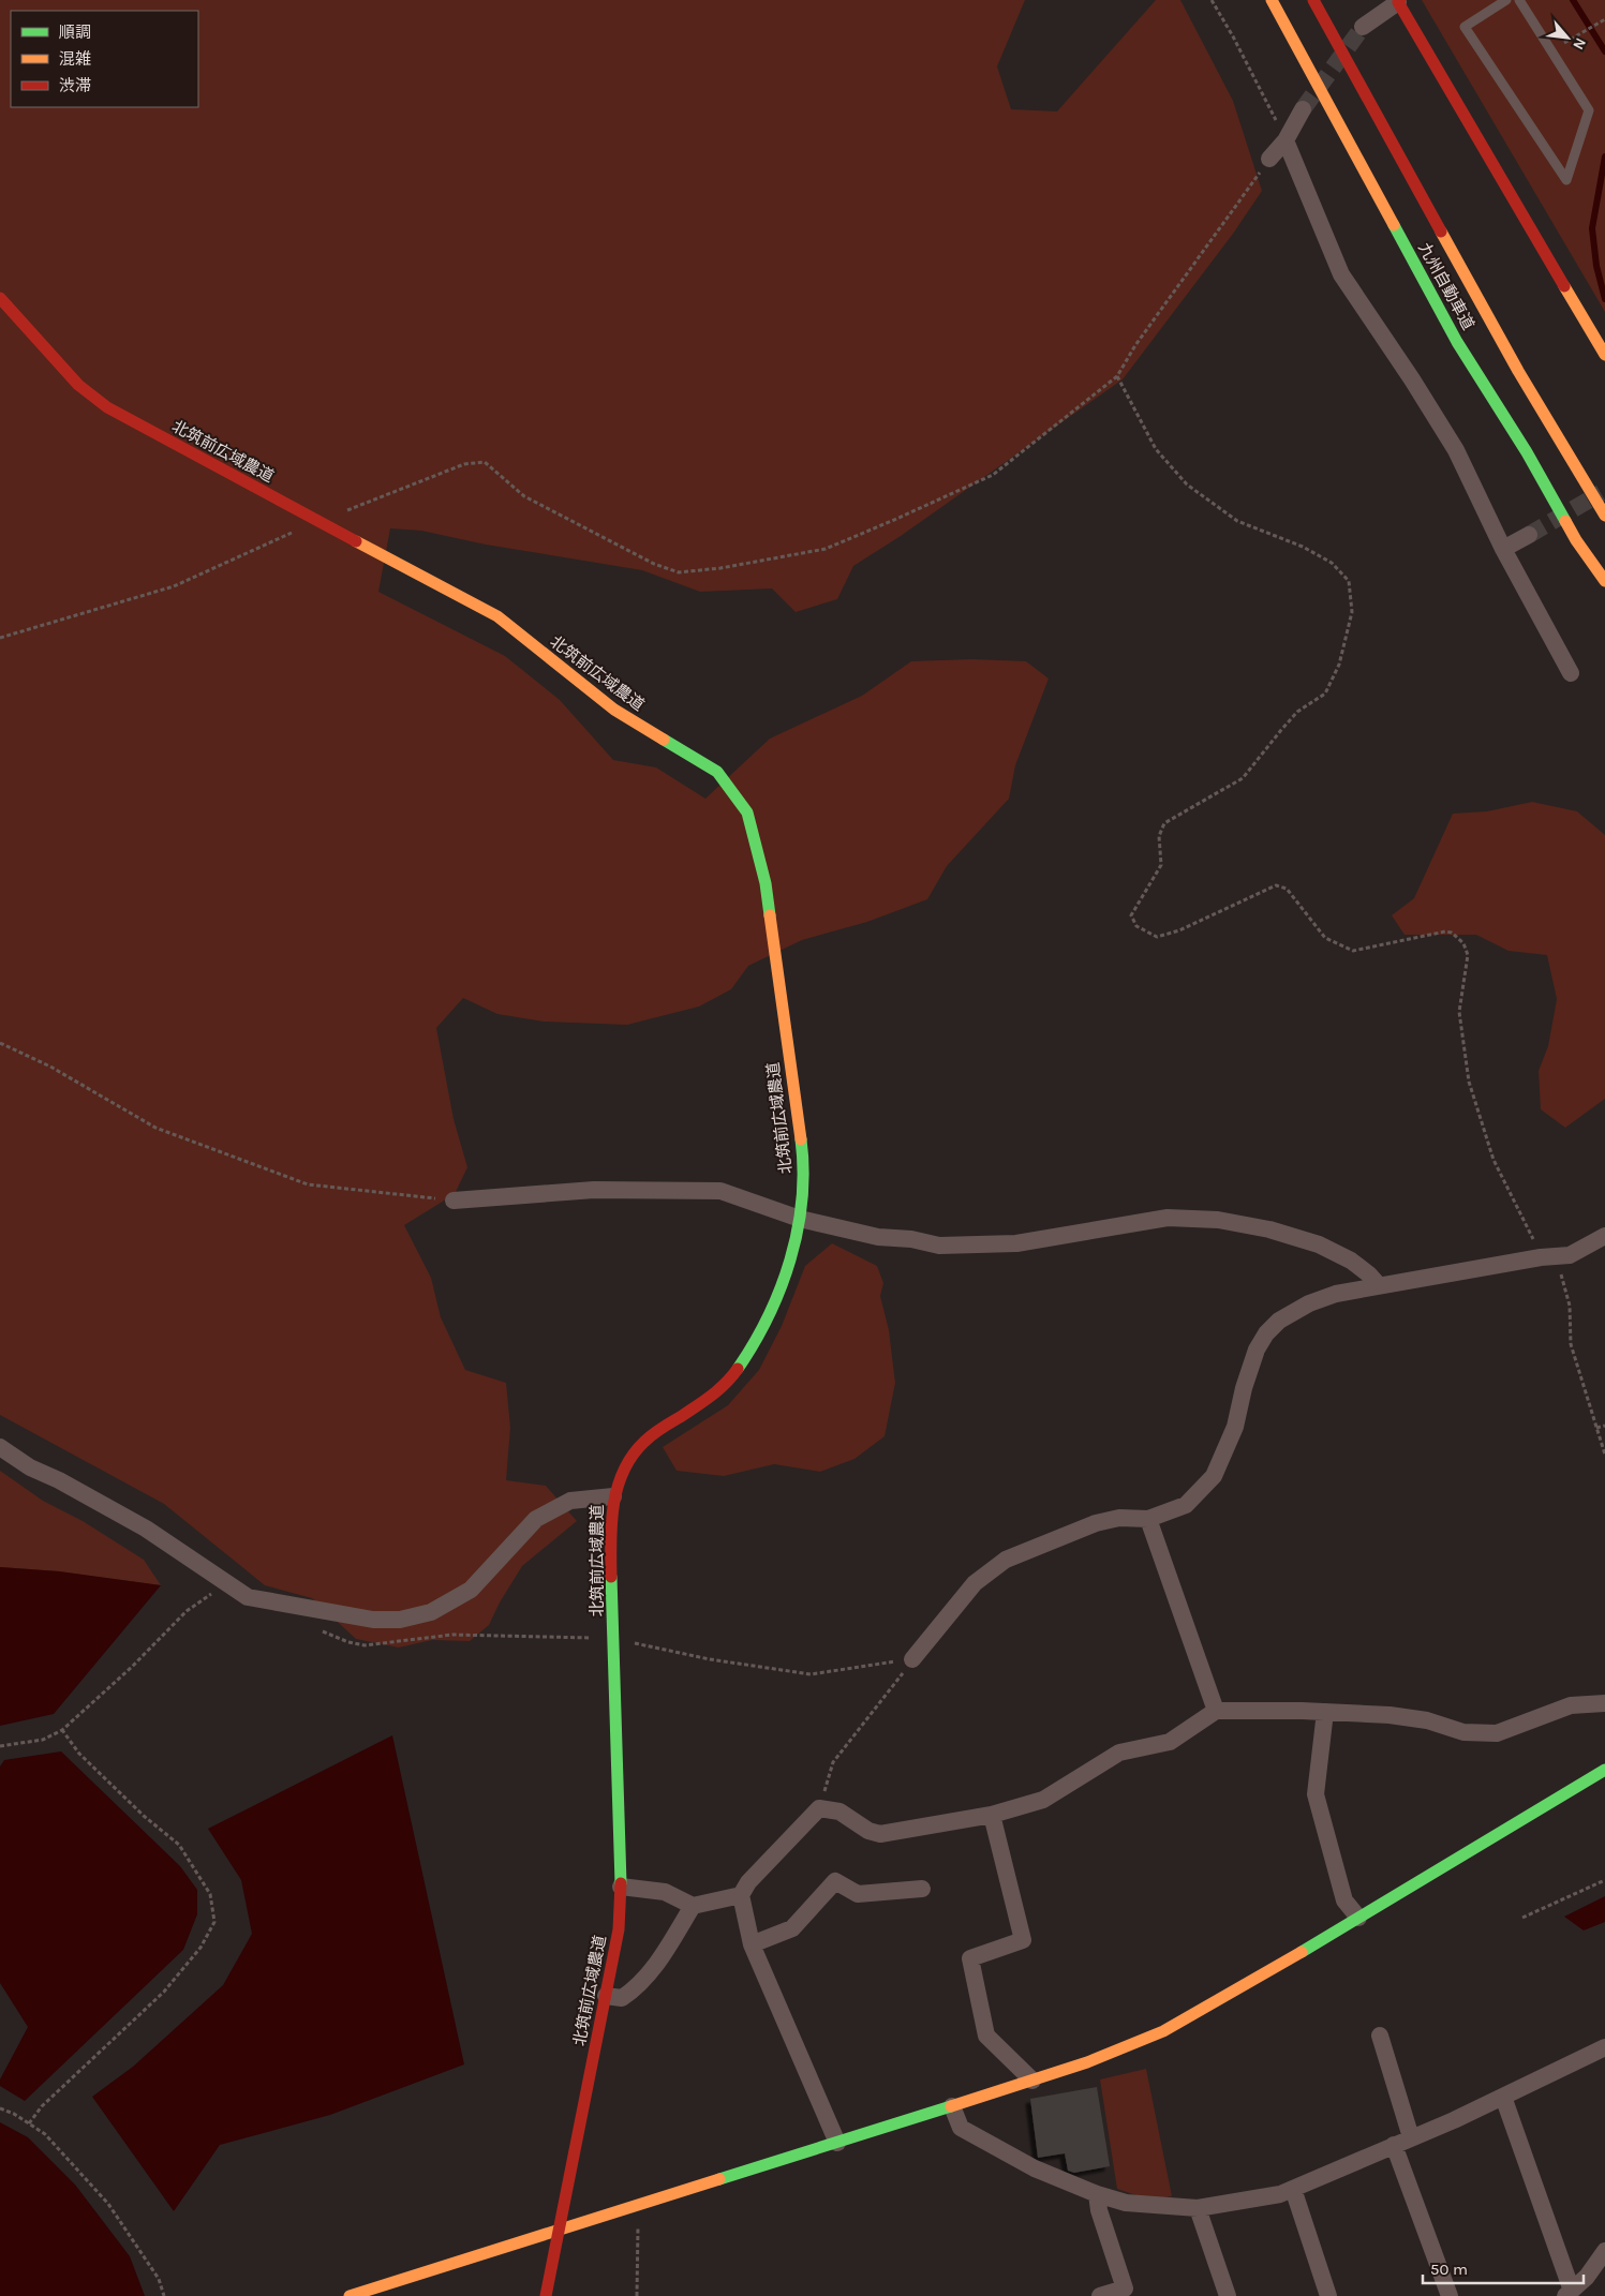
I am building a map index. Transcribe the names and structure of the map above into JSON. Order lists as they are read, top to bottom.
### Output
{
  "streets": {
    "main road": ["九州自動車道", "北筑前広域農道"]
  },
  "legend": ["順調", "混雑", "渋滞"],
  "scale_bar": "50 m",
  "north": "bottom right"
}
